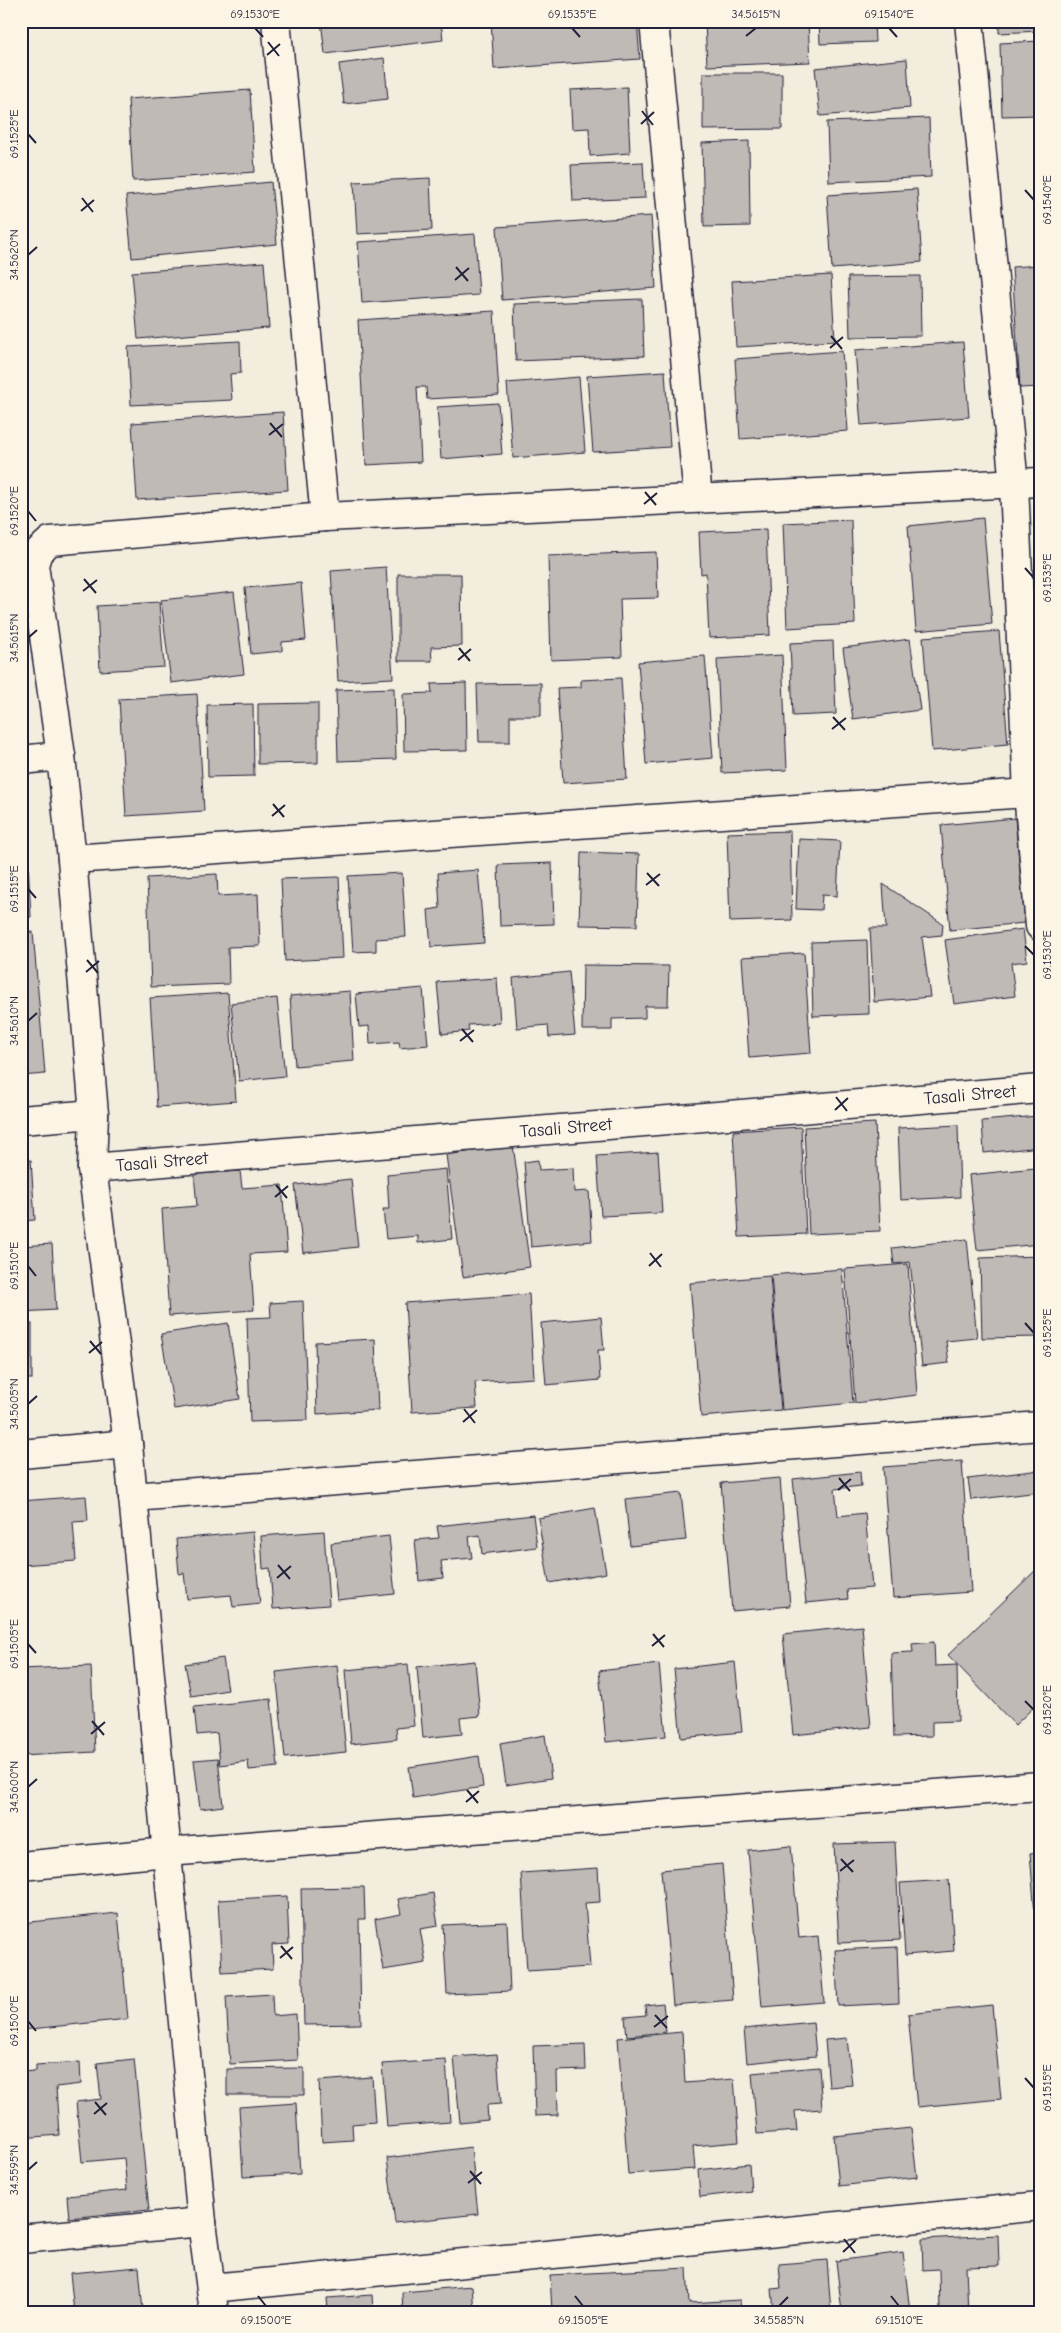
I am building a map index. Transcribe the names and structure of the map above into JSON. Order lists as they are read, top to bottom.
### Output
{
  "streets": {
    "street": ["Tasali Street"]
  },
  "coordinates": [
    "69.1530°E",
    "69.1535°E",
    "34.5615°N",
    "69.1540°E",
    "69.1525°E",
    "34.5620°N",
    "69.1520°E",
    "69.1515°E",
    "34.5610°N",
    "69.1510°E",
    "34.5605°N",
    "69.1505°E",
    "34.5600°N",
    "69.1500°E",
    "34.5595°N",
    "34.5585°N"
  ]
}
